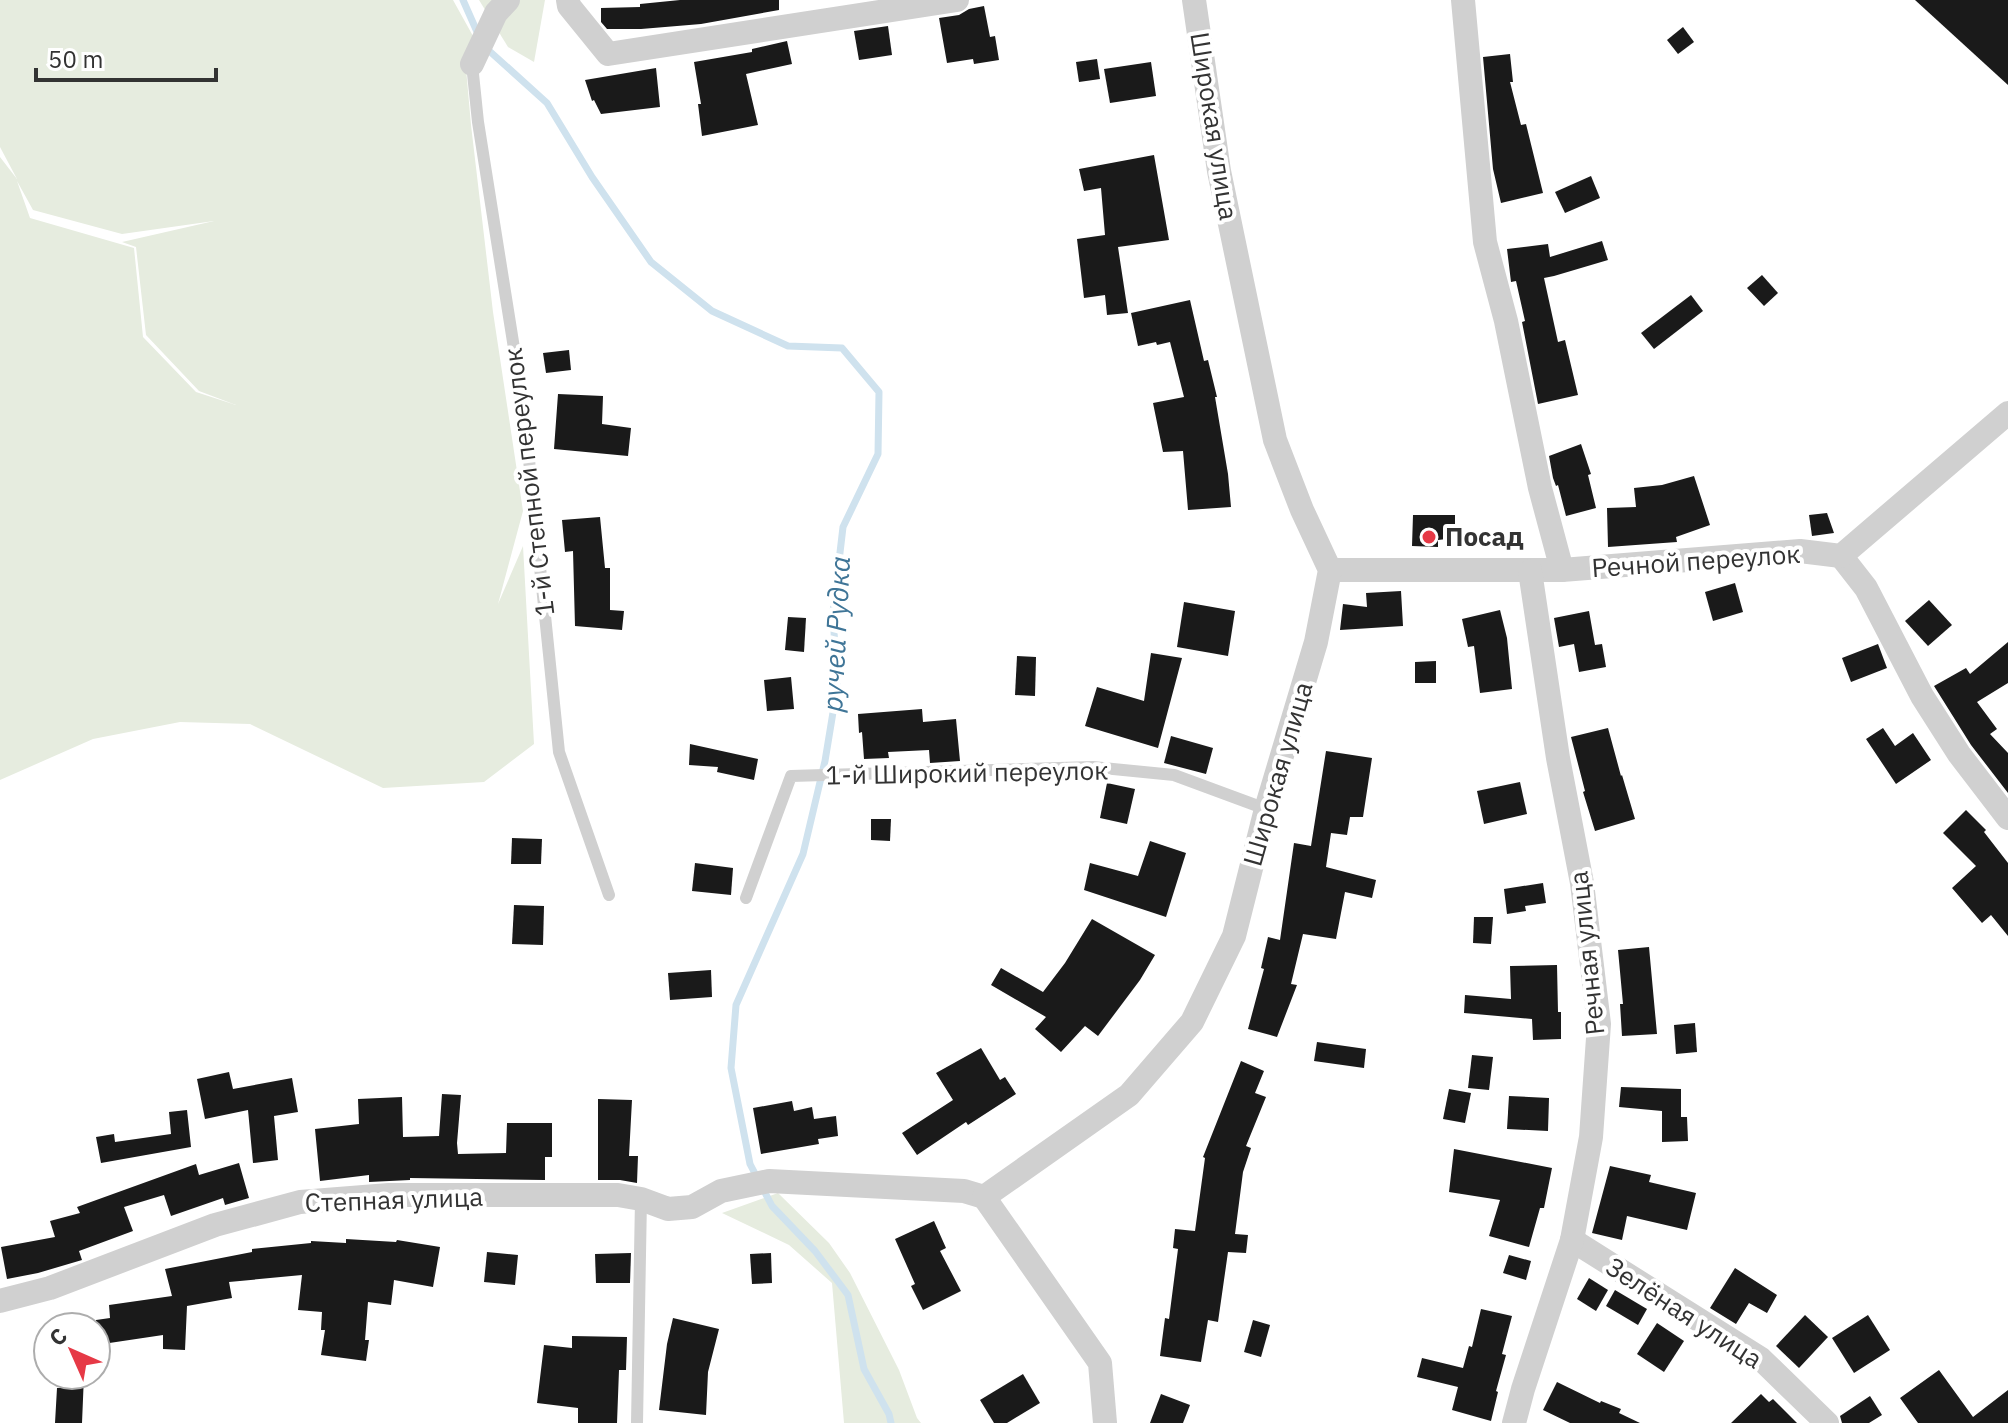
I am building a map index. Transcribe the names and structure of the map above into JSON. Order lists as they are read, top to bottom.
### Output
{
  "streets": {
    "street": [
      "Широкая улица",
      "Речной переулок",
      "Речная улица",
      "Степная улица",
      "Зелёная улица"
    ],
    "lane": ["1-й Степной переулок", "1-й Широкий переулок"]
  },
  "crossings": [
    ["Широкая улица", "Речной переулок"],
    ["Широкая улица", "1-й Широкий переулок"],
    ["Широкая улица", "Степная улица"],
    ["Речной переулок", "Речная улица"],
    ["Речная улица", "Зелёная улица"]
  ],
  "water": ["ручей Рудка"],
  "places": ["Посад"],
  "scale_bar": "50 m",
  "north": "top left"
}
